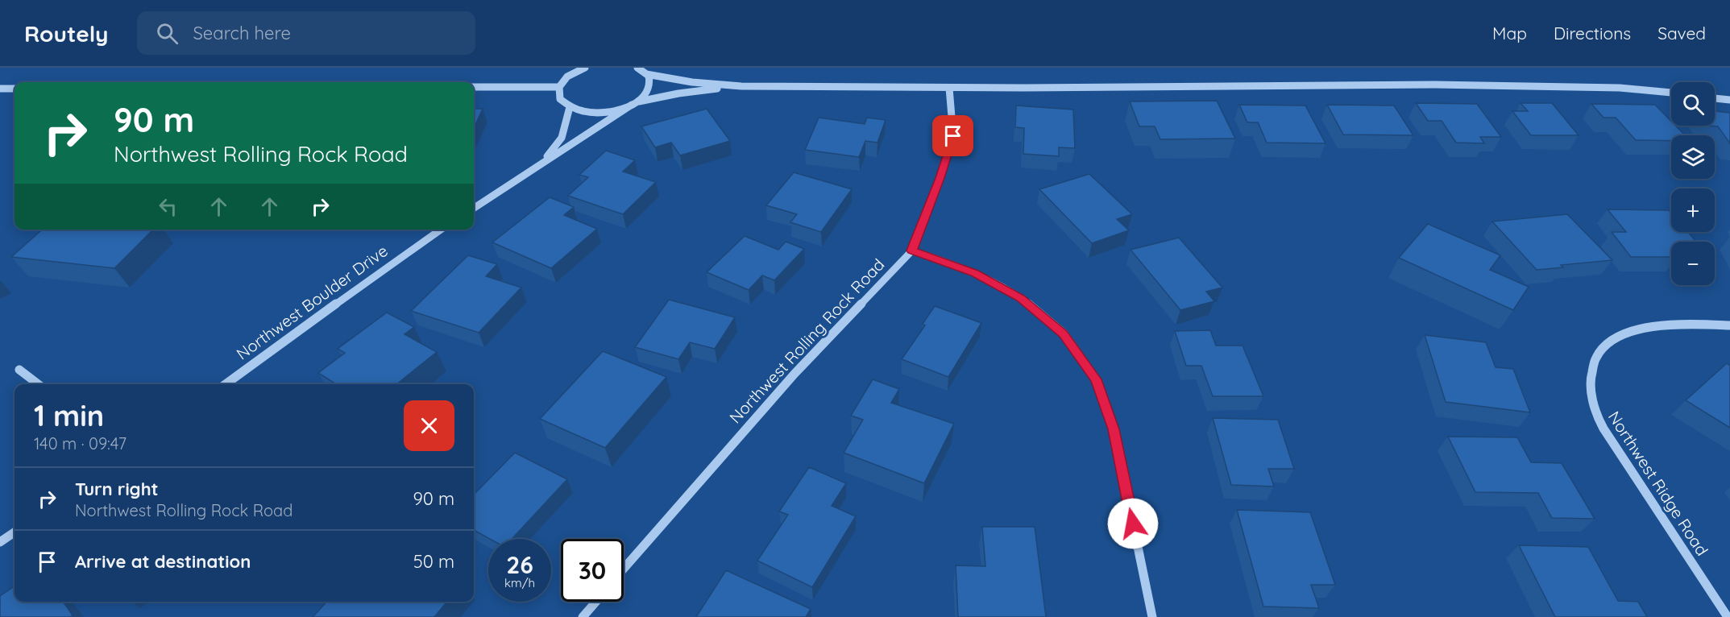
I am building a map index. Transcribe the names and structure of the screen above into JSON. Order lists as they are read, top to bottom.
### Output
{
  "streets": {
    "street": ["Northwest Boulder Drive", "Northwest Rolling Rock Road", "Northwest Ridge Road"]
  },
  "page": {
    "header": "Routely",
    "search": "Search here",
    "nav": ["Map", "Directions", "Saved"],
    "map_buttons": ["+", "−"],
    "turn": ["90 m", "Northwest Rolling Rock Road"],
    "heading": ["1 min", "140 m · 09:47"],
    "list": [
      {
        "name": "Turn right",
        "note": "Northwest Rolling Rock Road",
        "value": "90 m"
      },
      {
        "name": "Arrive at destination",
        "value": "50 m"
      }
    ],
    "speed": "26 km/h",
    "limit": "30"
  }
}
